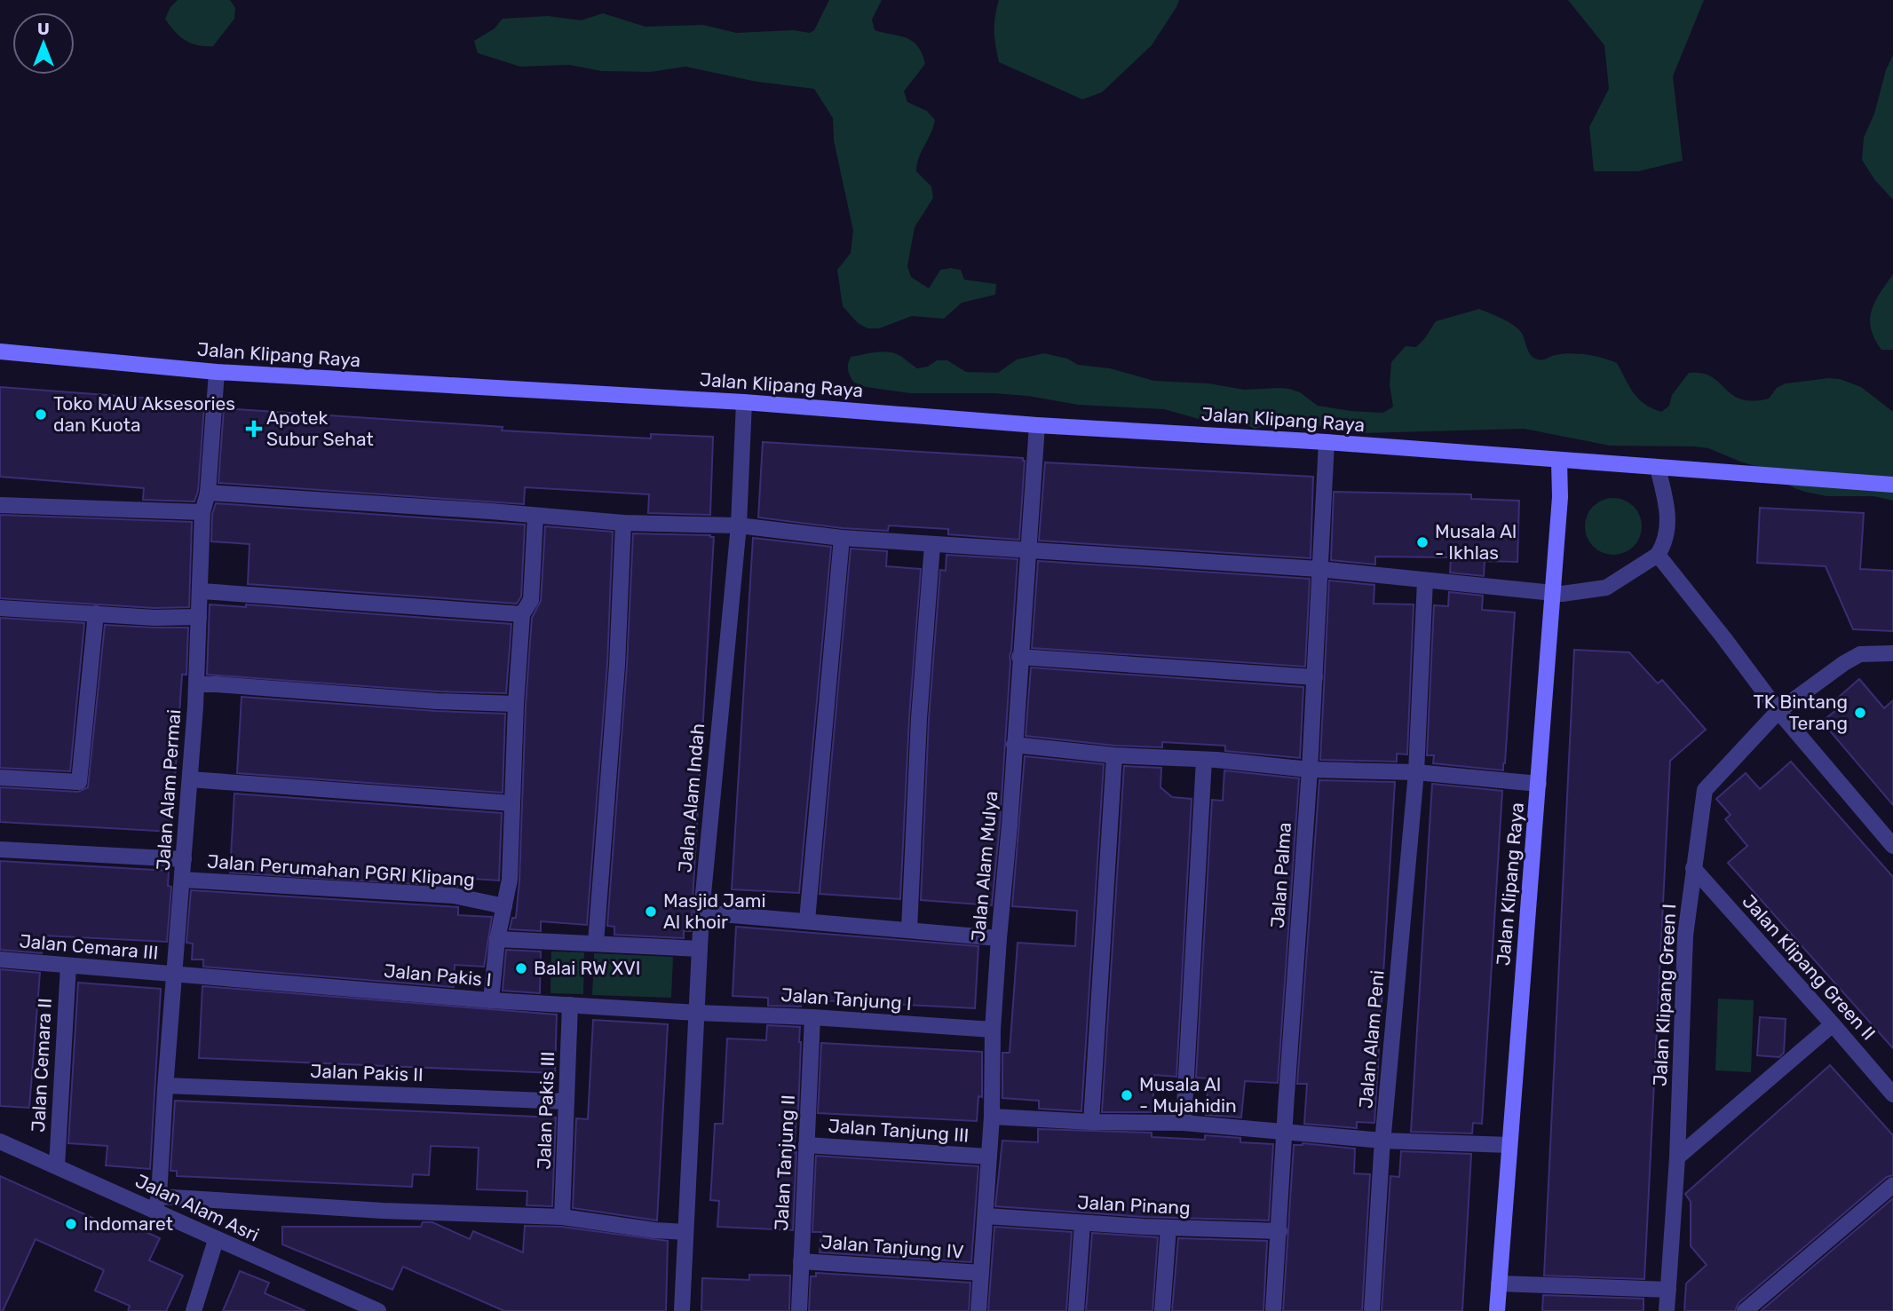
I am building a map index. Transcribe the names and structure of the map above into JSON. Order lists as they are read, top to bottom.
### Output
{
  "streets": {
    "main road": ["Jalan Klipang Raya"],
    "street": [
      "Jalan Alam Permai",
      "Jalan Alam Indah",
      "Jalan Alam Mulya",
      "Jalan Perumahan PGRI Klipang",
      "Jalan Palma",
      "Jalan Cemara III",
      "Jalan Klipang Green II",
      "Jalan Pakis I",
      "Jalan Klipang Green I",
      "Jalan Tanjung I",
      "Jalan Alam Peni",
      "Jalan Cemara II",
      "Jalan Pakis II",
      "Jalan Pakis III",
      "Jalan Tanjung III",
      "Jalan Tanjung II",
      "Jalan Pinang",
      "Jalan Alam Asri",
      "Jalan Tanjung IV"
    ]
  },
  "crossings": [
    ["Jalan Klipang Raya", "Jalan Alam Permai"],
    ["Jalan Klipang Raya", "Jalan Alam Indah"],
    ["Jalan Klipang Raya", "Jalan Alam Mulya"],
    ["Jalan Klipang Raya", "Jalan Palma"],
    ["Jalan Alam Permai", "Jalan Perumahan PGRI Klipang"],
    ["Jalan Alam Permai", "Jalan Cemara III"],
    ["Jalan Alam Permai", "Jalan Pakis I"],
    ["Jalan Alam Permai", "Jalan Pakis II"],
    ["Jalan Alam Permai", "Jalan Alam Asri"],
    ["Jalan Alam Indah", "Jalan Pakis I"],
    ["Jalan Alam Indah", "Jalan Tanjung I"],
    ["Jalan Alam Mulya", "Jalan Tanjung I"],
    ["Jalan Alam Mulya", "Jalan Tanjung III"],
    ["Jalan Alam Mulya", "Jalan Pinang"],
    ["Jalan Alam Mulya", "Jalan Tanjung IV"],
    ["Jalan Palma", "Jalan Pinang"],
    ["Jalan Cemara III", "Jalan Pakis I"],
    ["Jalan Cemara III", "Jalan Cemara II"],
    ["Jalan Klipang Green II", "Jalan Klipang Green I"],
    ["Jalan Pakis I", "Jalan Tanjung I"],
    ["Jalan Pakis I", "Jalan Pakis III"],
    ["Jalan Tanjung I", "Jalan Tanjung II"],
    ["Jalan Cemara II", "Jalan Alam Asri"],
    ["Jalan Pakis II", "Jalan Pakis III"],
    ["Jalan Tanjung III", "Jalan Tanjung II"],
    ["Jalan Tanjung II", "Jalan Tanjung IV"]
  ],
  "places": {
    "other": [
      "Toko MAU Aksesories dan Kuota",
      "Musala Al - Ikhlas",
      "TK Bintang Terang",
      "Masjid Jami Al khoir",
      "Balai RW XVI",
      "Musala Al - Mujahidin",
      "Indomaret"
    ],
    "health": ["Apotek Subur Sehat"]
  },
  "north": "top"
}
